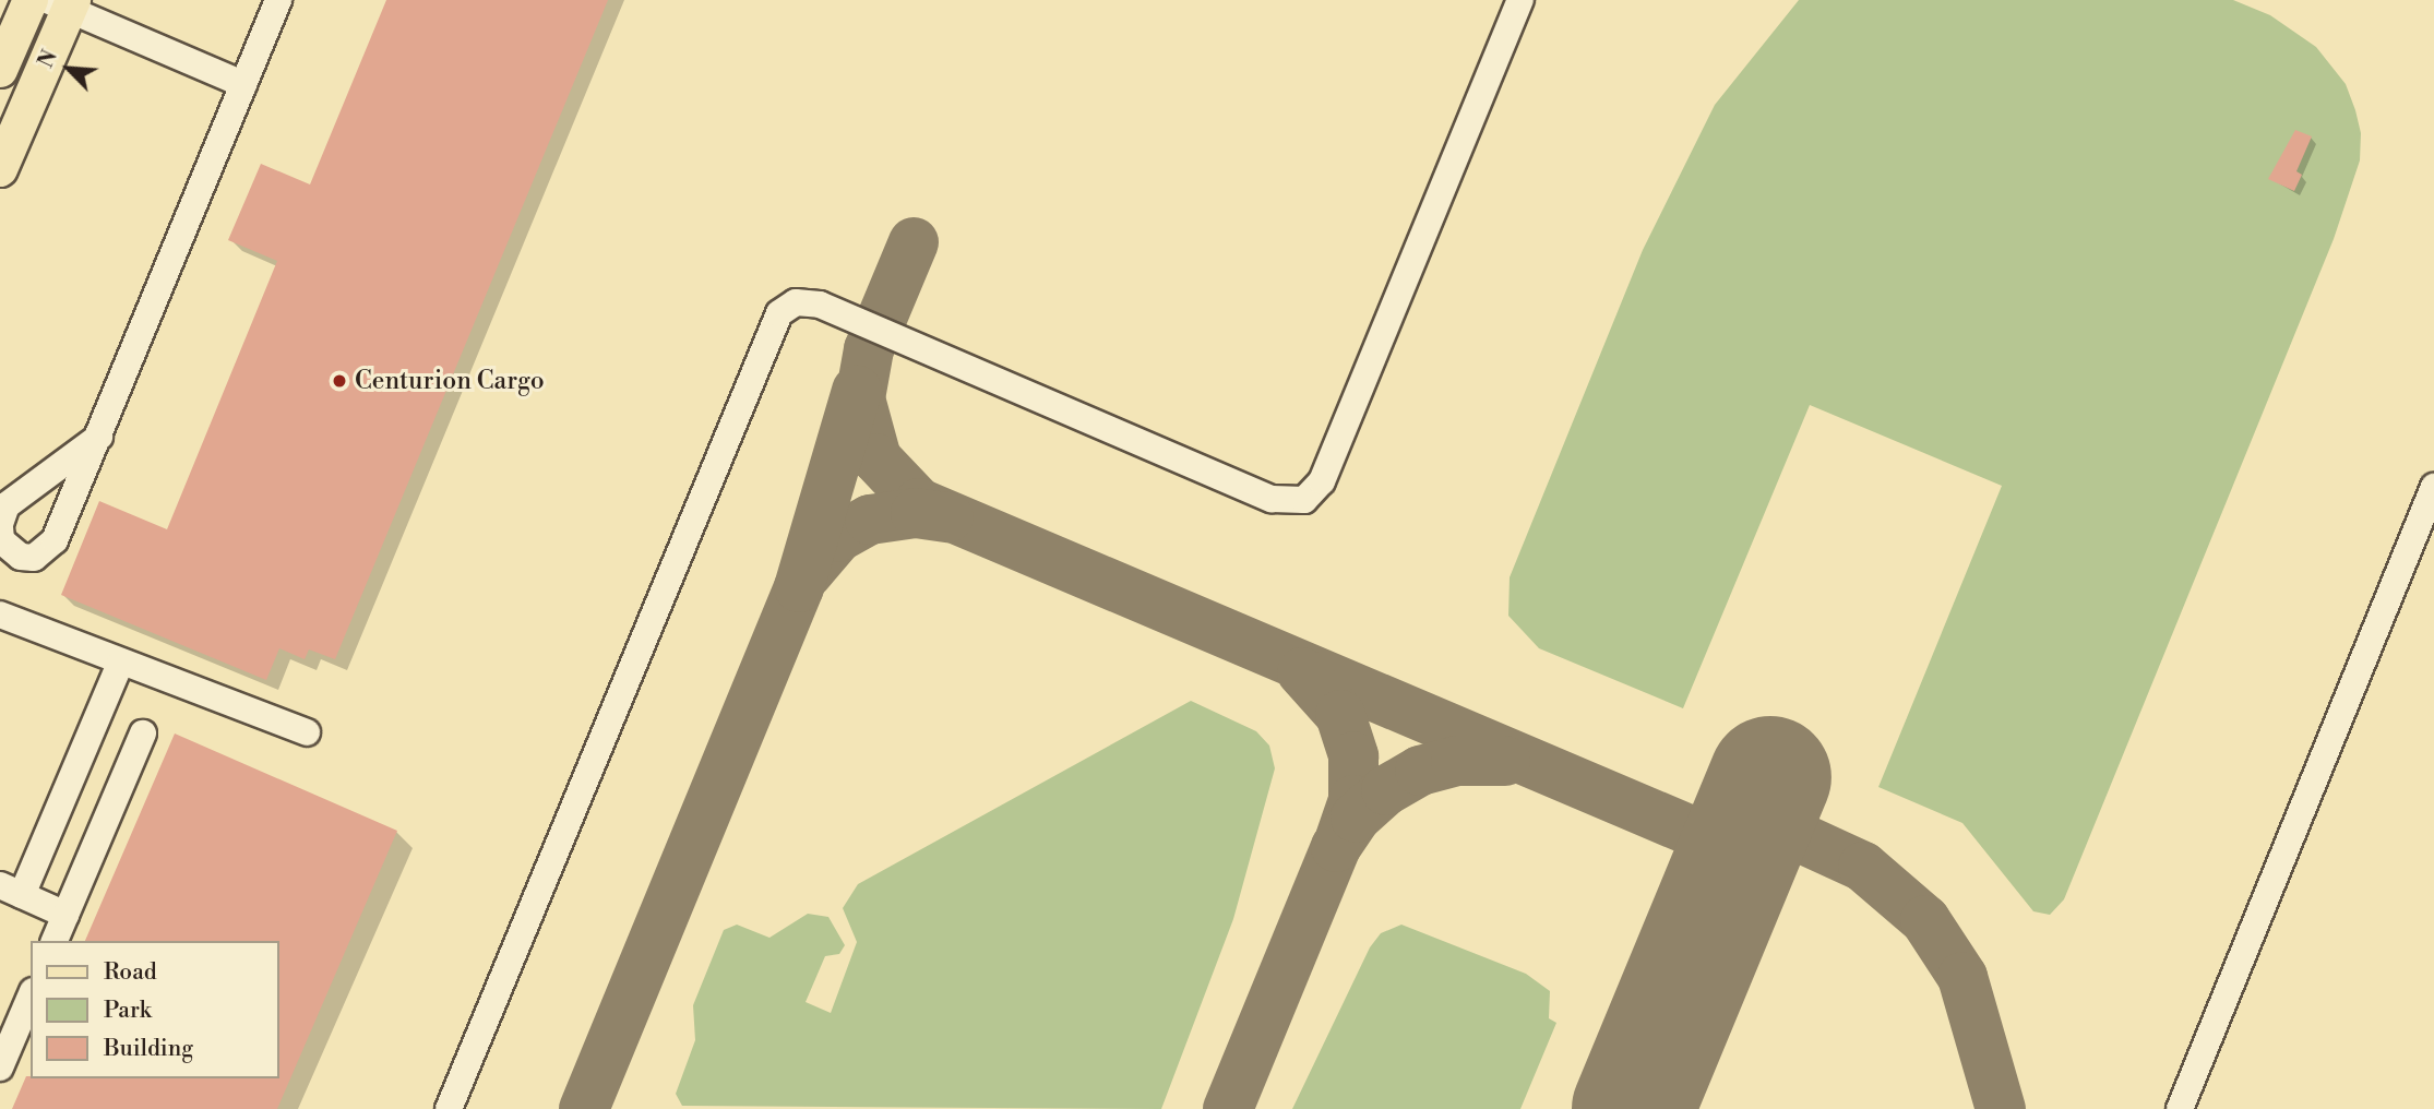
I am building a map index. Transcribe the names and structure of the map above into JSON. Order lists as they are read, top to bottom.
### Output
{
  "places": ["Centurion Cargo"],
  "legend": ["Road", "Park", "Building"],
  "north": "top left"
}
